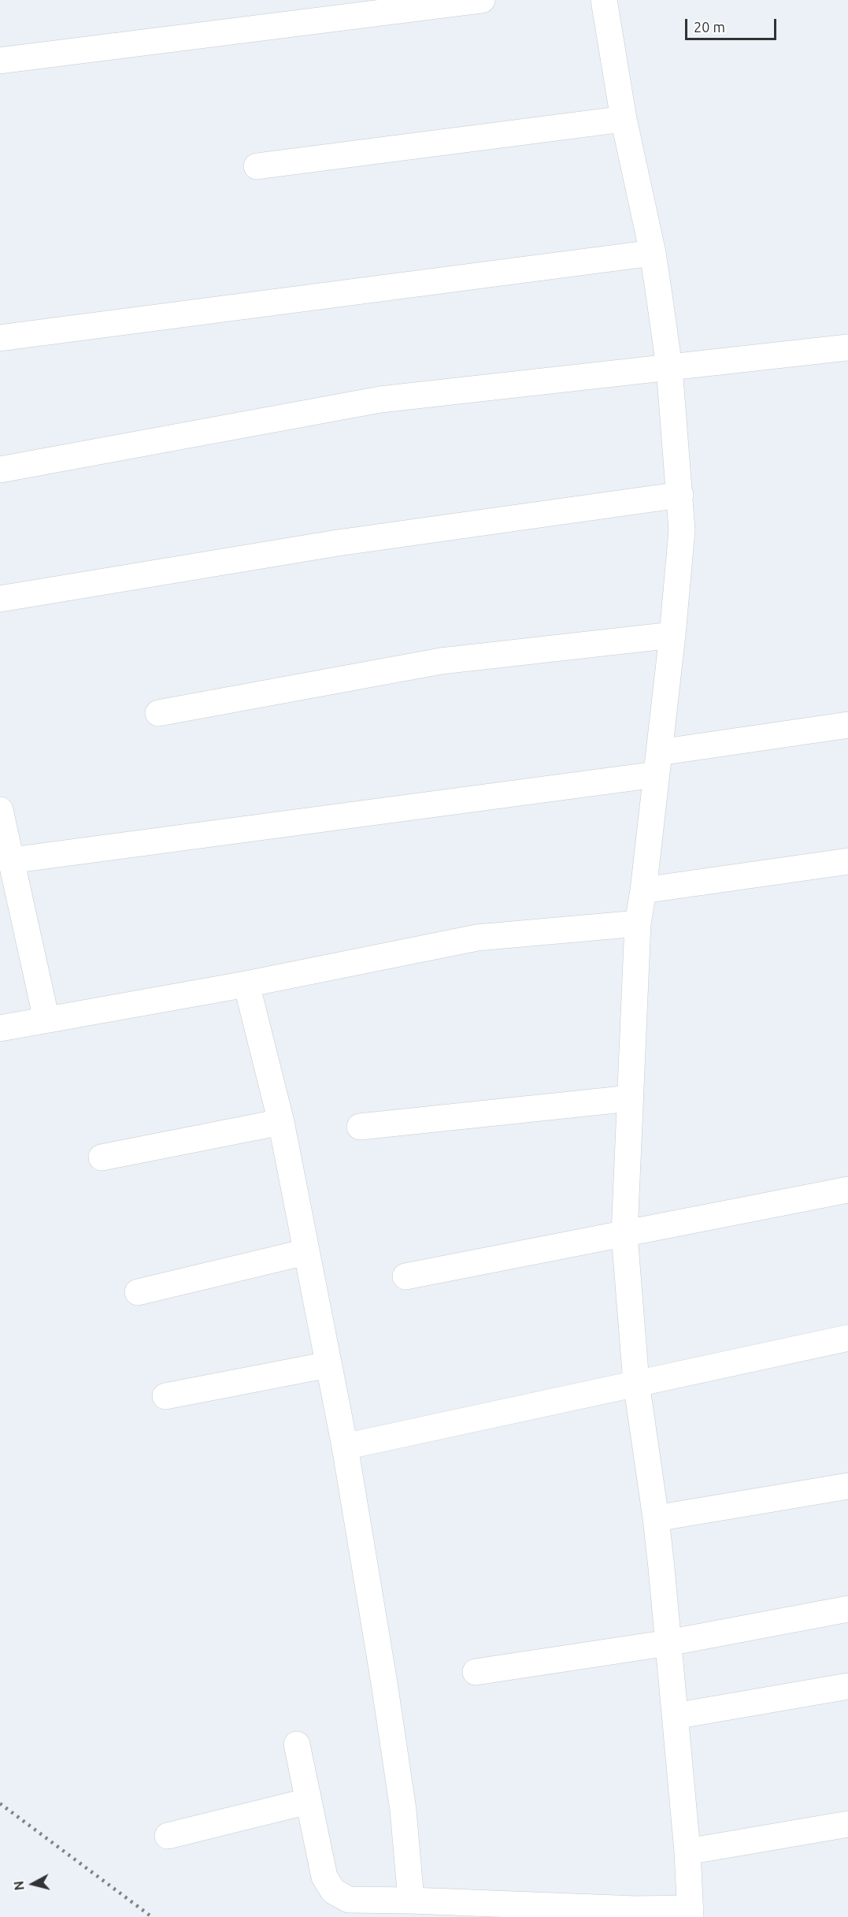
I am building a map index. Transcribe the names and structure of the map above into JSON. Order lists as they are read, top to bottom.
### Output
{
  "scale_bar": "20 m",
  "north": "left"
}
